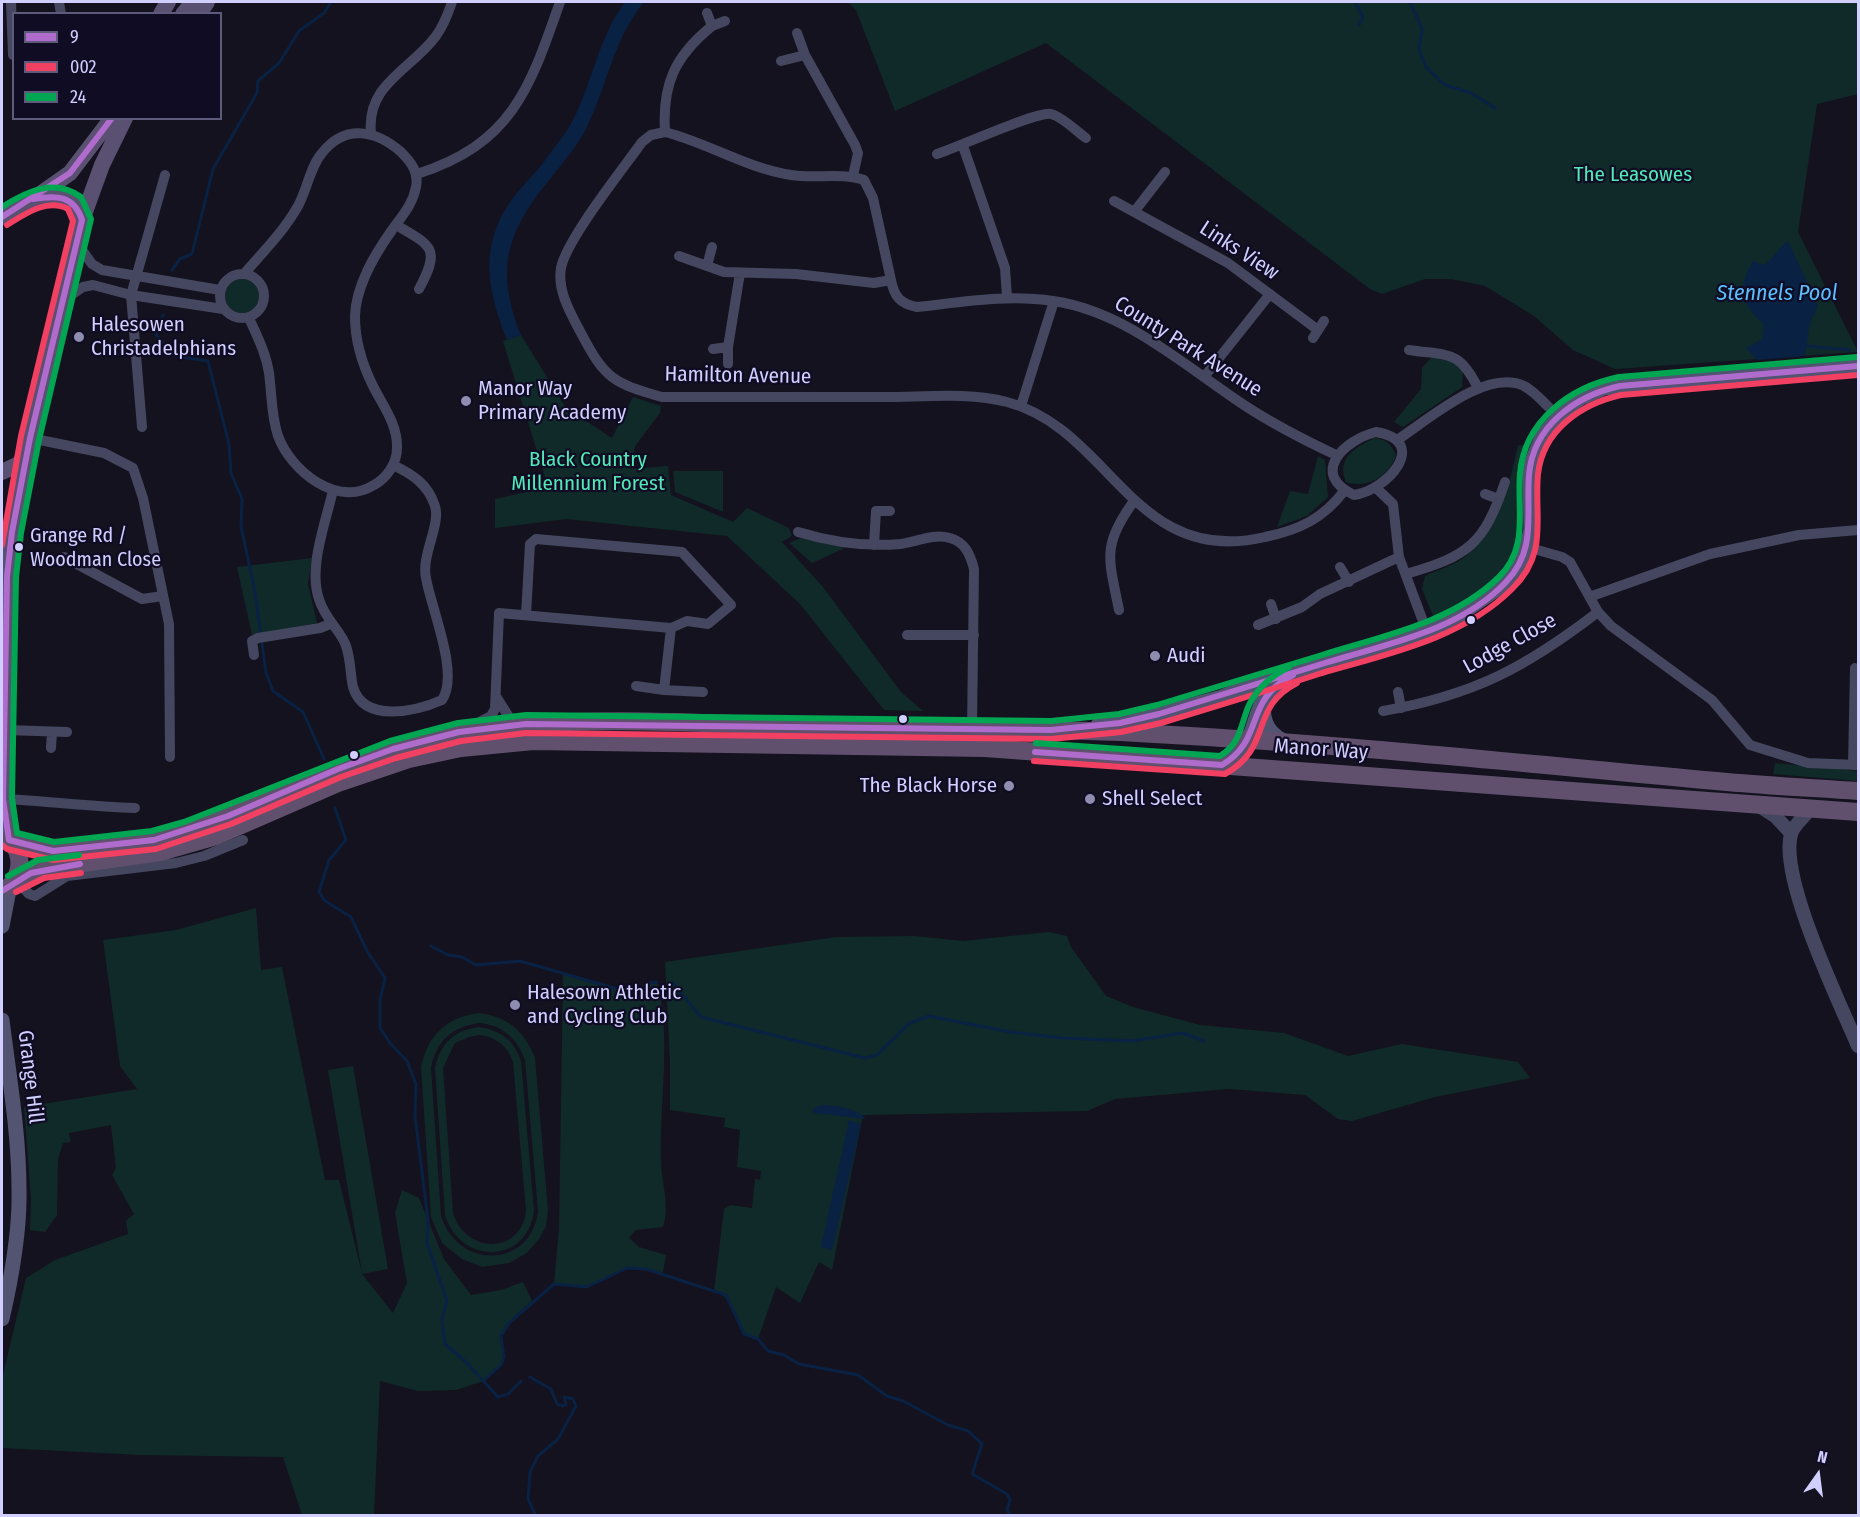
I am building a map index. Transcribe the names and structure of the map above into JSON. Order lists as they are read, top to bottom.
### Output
{
  "streets": {
    "highway": ["Manor Way"],
    "main road": ["Grange Hill"],
    "street": [
      "Links View",
      "County Park Avenue",
      "Hamilton Avenue",
      "Lodge Close"
    ]
  },
  "crossings": [
    ["County Park Avenue", "Hamilton Avenue"]
  ],
  "water": ["Stennels Pool"],
  "parks": ["The Leasowes", "Black Country Millennium Forest"],
  "places": [
    "Halesowen Christadelphians",
    "Manor Way Primary Academy",
    "Grange Rd / Woodman Close",
    "Audi",
    "The Black Horse",
    "Shell Select",
    "Halesown Athletic and Cycling Club"
  ],
  "lines": ["transit line 9", "transit line 24", "transit line 002"],
  "legend": ["9", "002", "24"],
  "north": "top"
}
